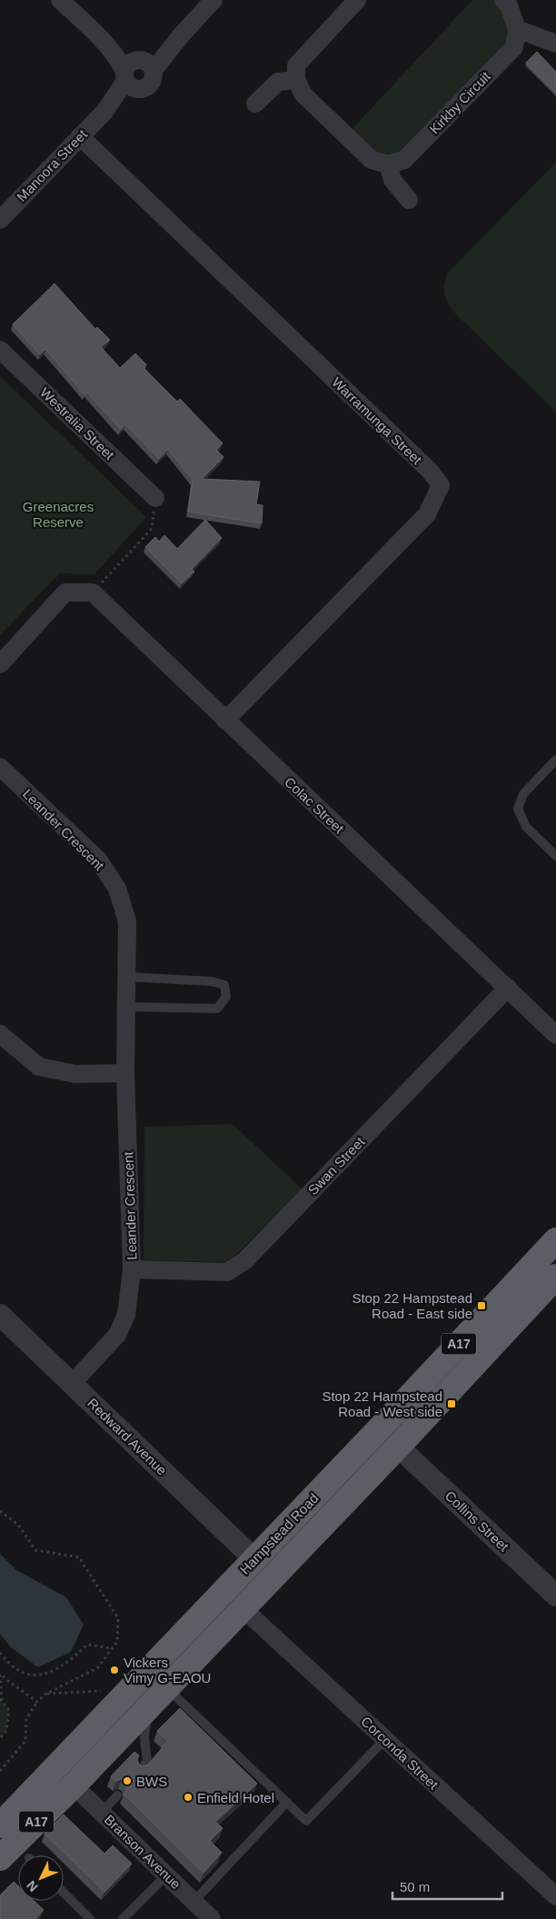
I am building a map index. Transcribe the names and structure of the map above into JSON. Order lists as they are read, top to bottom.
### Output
{
  "streets": {
    "highway": ["A17", "Hampstead Road"],
    "street": [
      "Kirkby Circuit",
      "Manoora Street",
      "Warramunga Street",
      "Westralia Street",
      "Colac Street",
      "Leander Crescent",
      "Swan Street",
      "Redward Avenue",
      "Collins Street",
      "Corconda Street",
      "Branson Avenue"
    ]
  },
  "crossings": [
    ["Manoora Street", "Warramunga Street"],
    ["Warramunga Street", "Colac Street"],
    ["Colac Street", "Swan Street"],
    ["Leander Crescent", "Swan Street"],
    ["Leander Crescent", "Redward Avenue"],
    ["Redward Avenue", "Hampstead Road"],
    ["Collins Street", "Hampstead Road"],
    ["Hampstead Road", "Corconda Street"],
    ["Hampstead Road", "Branson Avenue"]
  ],
  "parks": ["Greenacres Reserve"],
  "places": {
    "transit": ["Stop 22 Hampstead Road - East side", "Stop 22 Hampstead Road - West side"],
    "other": ["Vickers Vimy G-EAOU", "BWS", "Enfield Hotel"]
  },
  "scale_bar": "50 m",
  "north": "bottom left"
}
